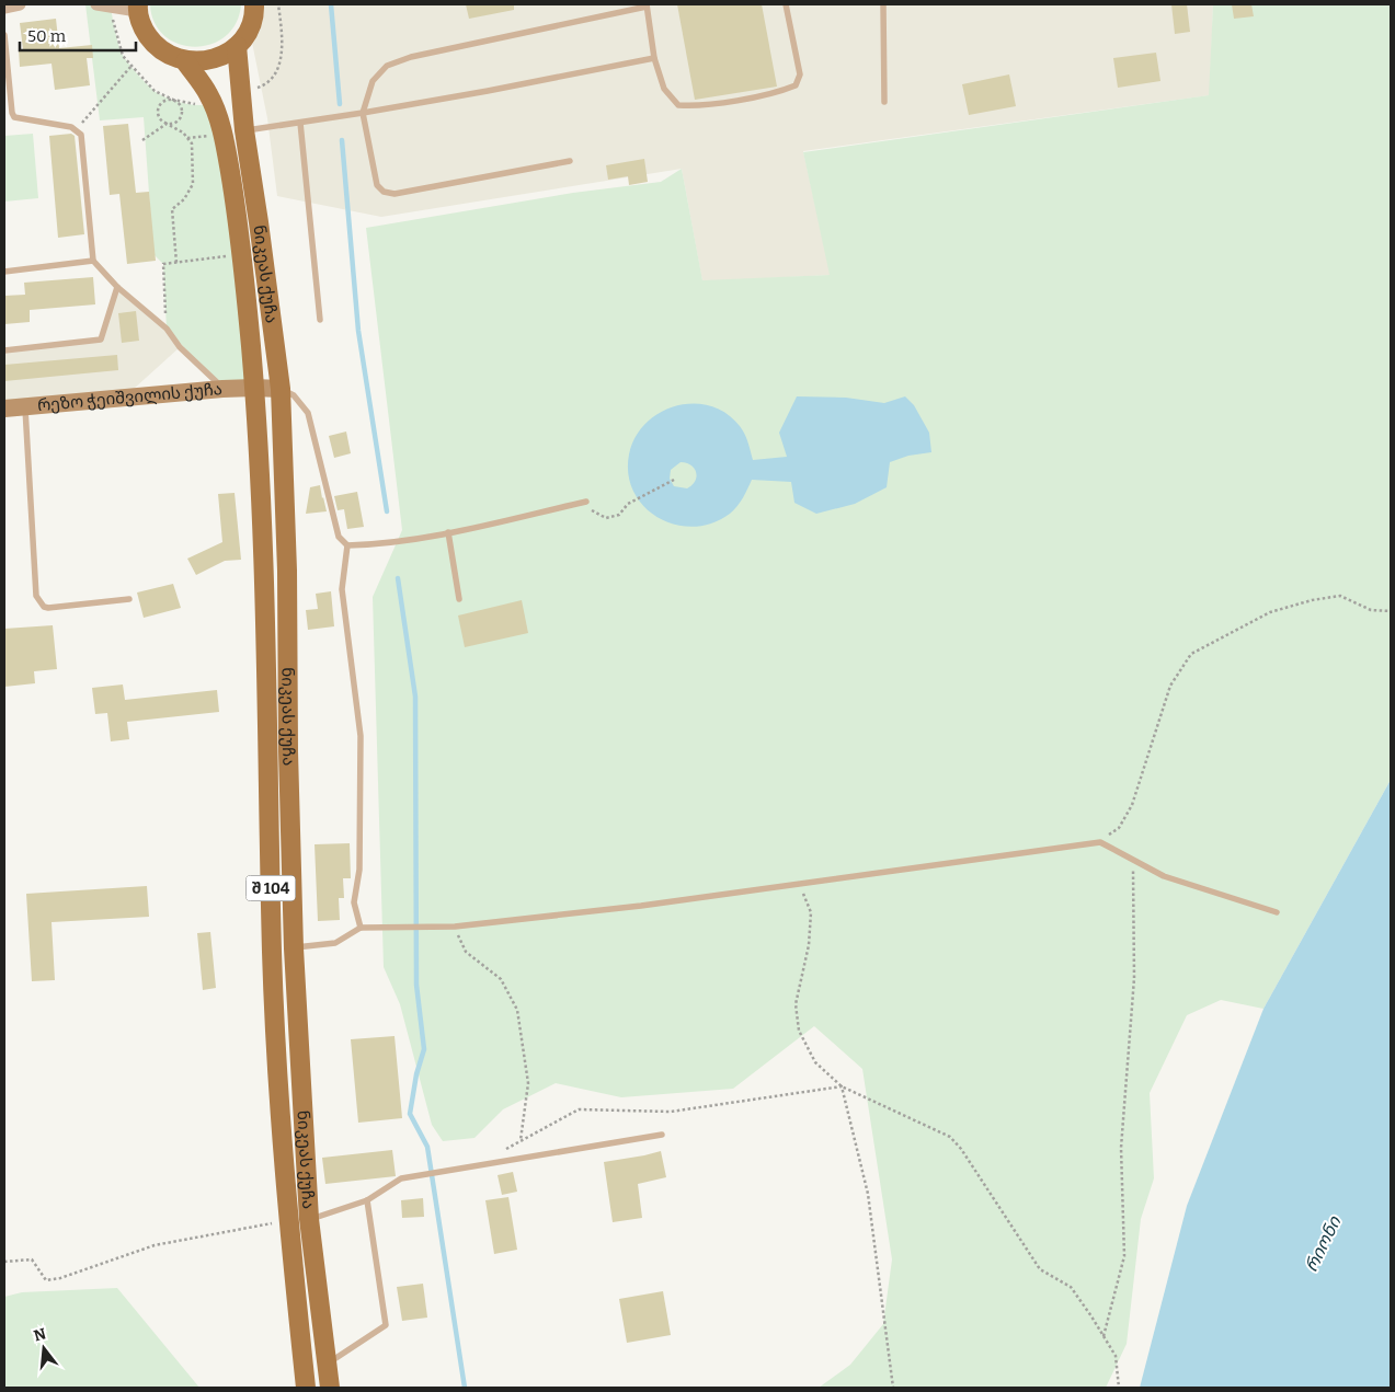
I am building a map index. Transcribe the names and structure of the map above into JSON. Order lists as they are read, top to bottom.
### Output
{
  "streets": {
    "main road": ["ნიკეას ქუჩა", "რეზო ჭეიშვილის ქუჩა", "შ 104"]
  },
  "crossings": [
    ["ნიკეას ქუჩა", "რეზო ჭეიშვილის ქუჩა"]
  ],
  "water": ["რიონი"],
  "scale_bar": "50 m",
  "north": "top"
}
